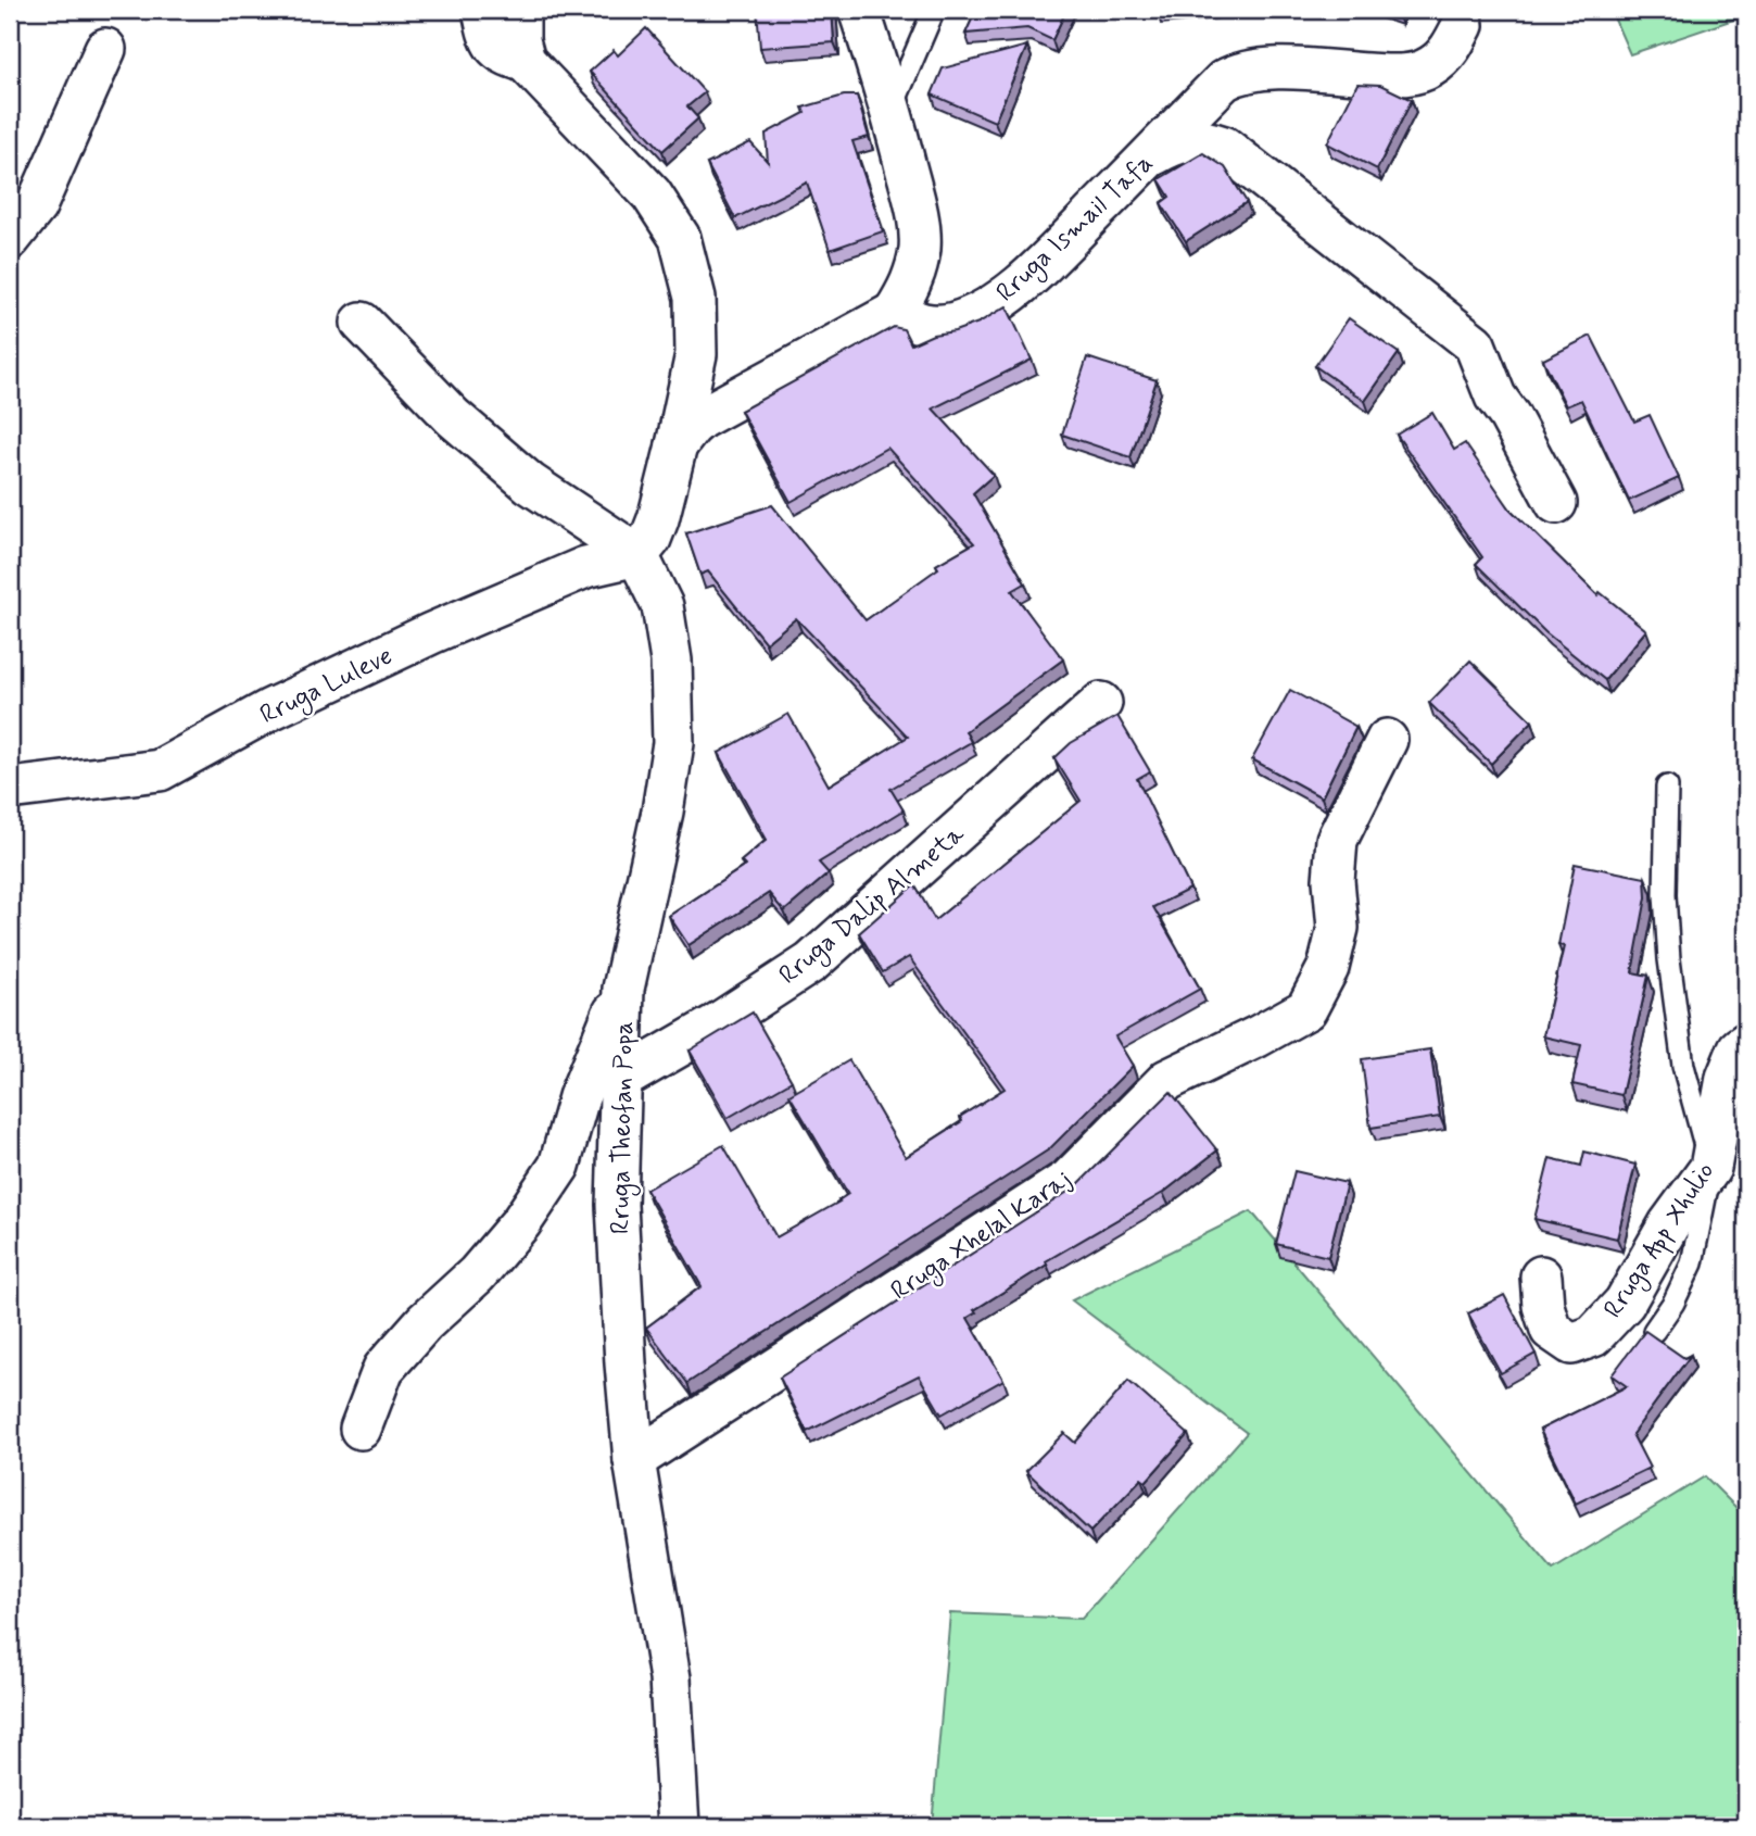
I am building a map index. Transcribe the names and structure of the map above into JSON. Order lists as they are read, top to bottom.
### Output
{
  "streets": {
    "street": [
      "Rruga Ismail Tafa",
      "Rruga Luleve",
      "Rruga Dalip Almeta",
      "Rruga Theofan Popa",
      "Rruga Xhelal Karaj",
      "Rruga App Xhulio"
    ]
  },
  "crossings": [
    ["Rruga Luleve", "Rruga Theofan Popa"],
    ["Rruga Dalip Almeta", "Rruga Theofan Popa"],
    ["Rruga Theofan Popa", "Rruga Xhelal Karaj"]
  ]
}
